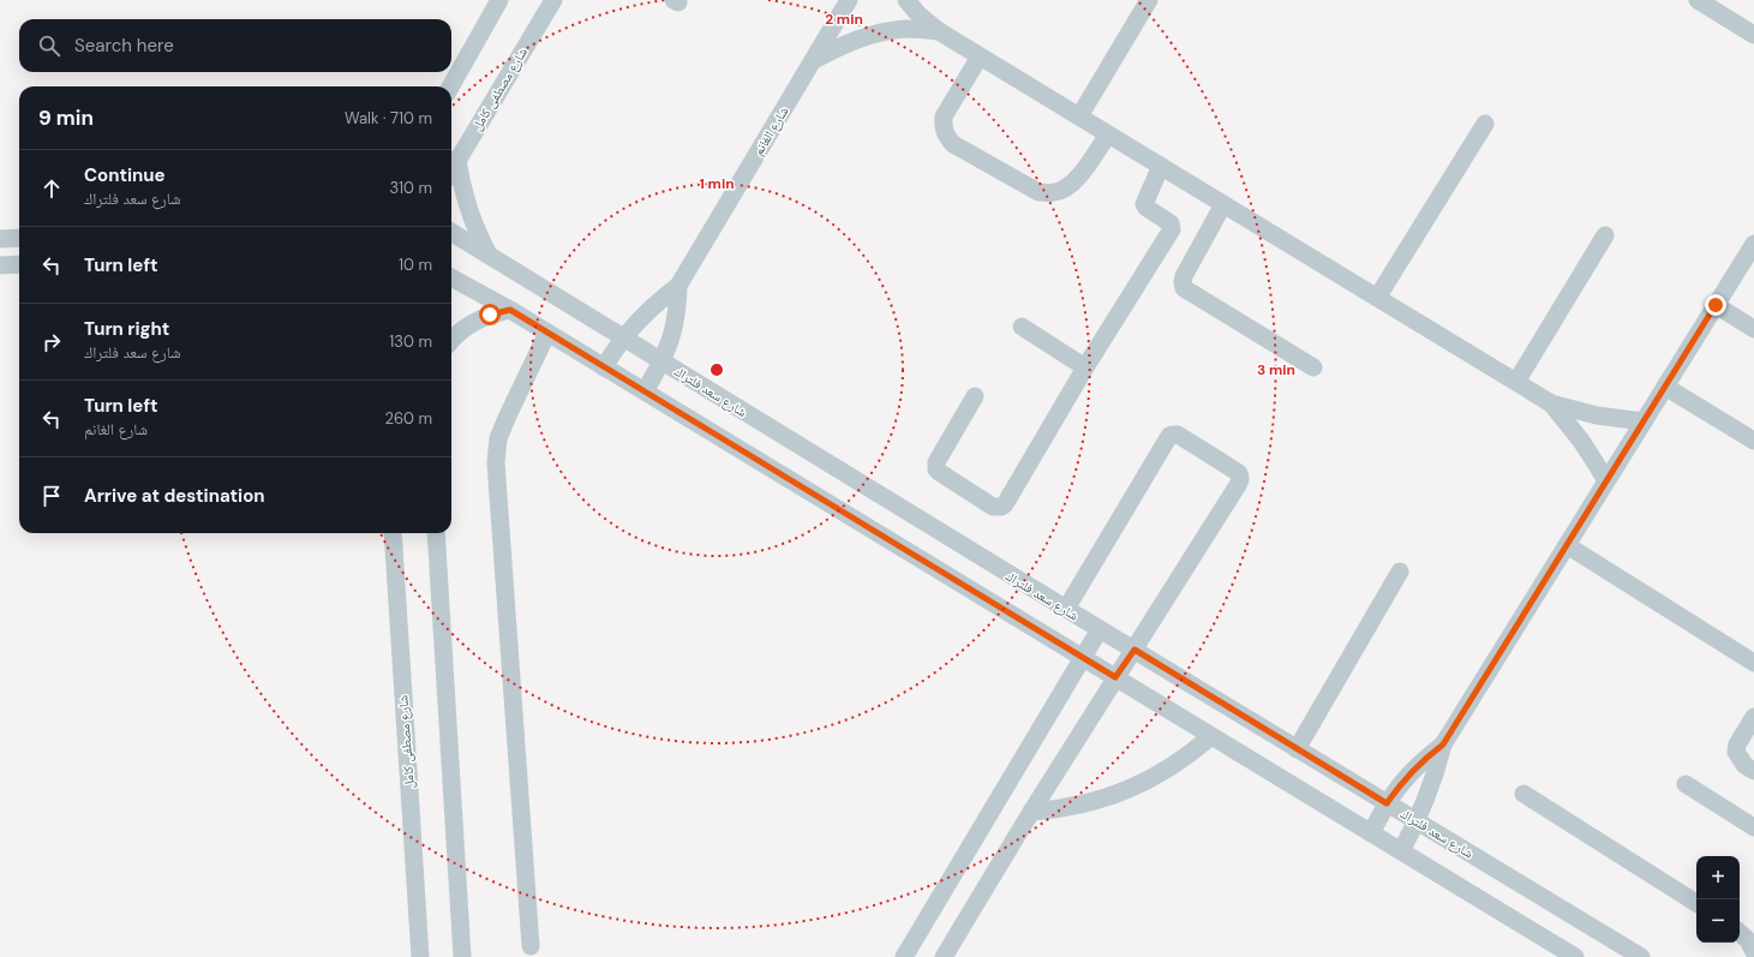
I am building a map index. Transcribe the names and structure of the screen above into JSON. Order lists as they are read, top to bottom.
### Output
{
  "streets": {
    "street": ["شارع مصطفى كامل", "شارع الغانم", "شارع سعد فلتراك"]
  },
  "crossings": [
    ["شارع الغانم", "شارع سعد فلتراك"]
  ],
  "page": {
    "search": "Search here",
    "heading": ["9 min", "Walk · 710 m"],
    "list": [
      ["Continue", "شارع سعد فلتراك", "310 m"],
      ["Turn left", "10 m"],
      ["Turn right", "شارع سعد فلتراك", "130 m"],
      ["Turn left", "شارع الغانم", "260 m"],
      "Arrive at destination"
    ],
    "map_buttons": ["+", "−"]
  },
  "rings": ["2 min", "1 min", "3 min"]
}
